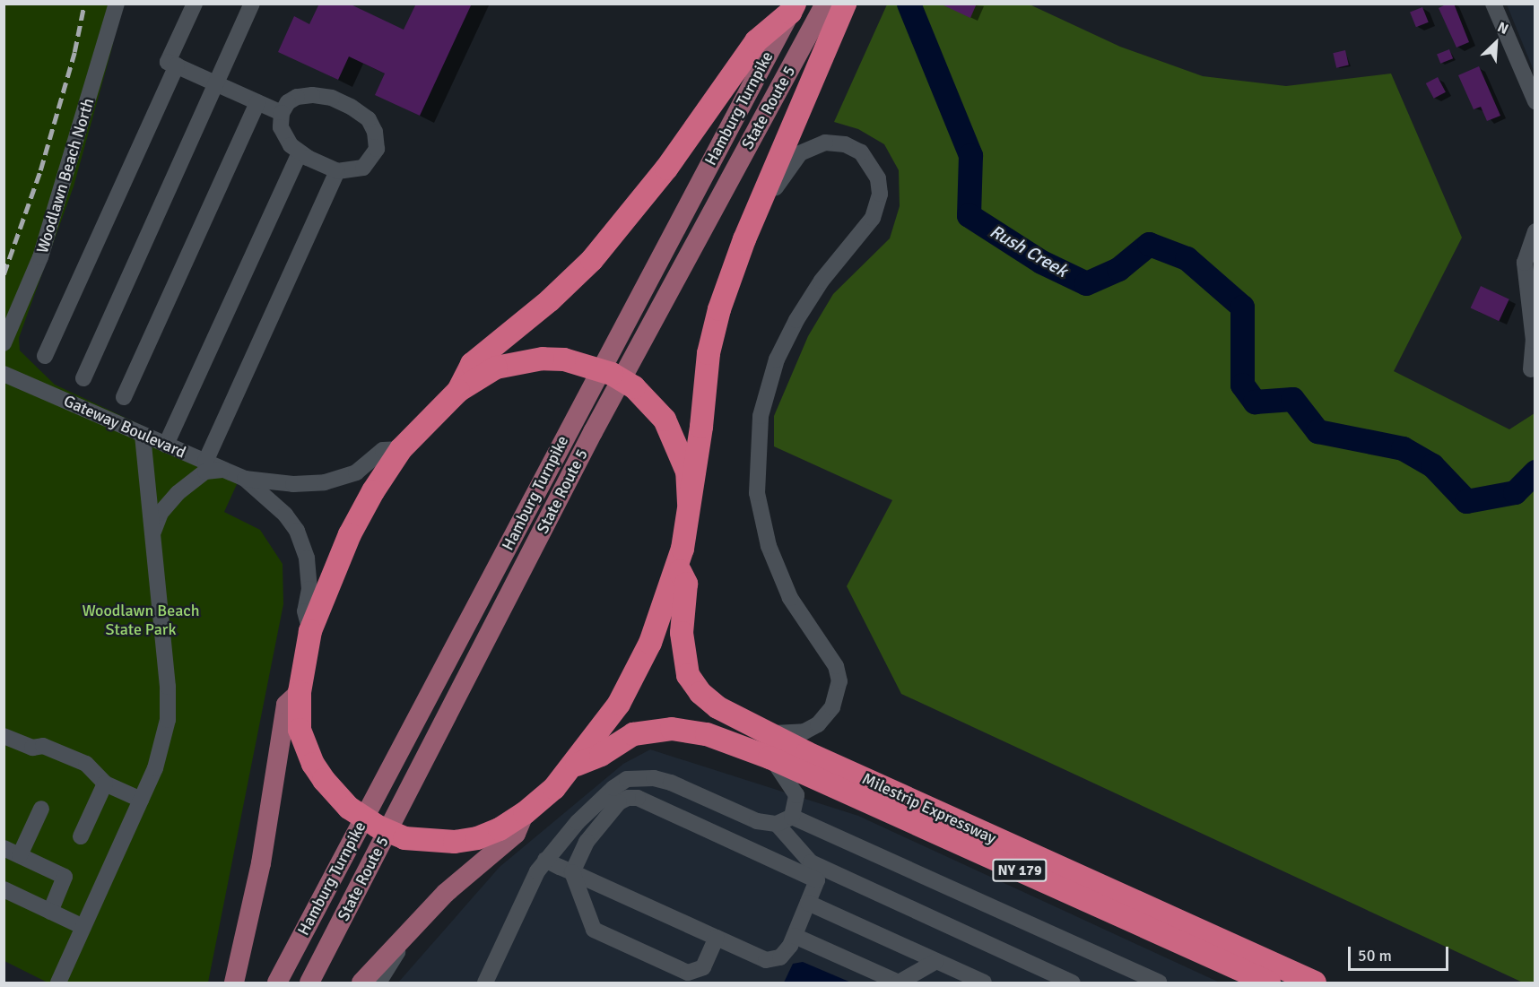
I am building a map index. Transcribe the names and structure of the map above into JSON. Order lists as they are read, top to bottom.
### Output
{
  "streets": {
    "highway": ["Milestrip Expressway", "NY 179"],
    "main road": ["State Route 5", "Hamburg Turnpike"],
    "street": ["Woodlawn Beach North", "Gateway Boulevard"]
  },
  "water": ["Rush Creek"],
  "parks": ["Woodlawn Beach State Park"],
  "scale_bar": "50 m",
  "north": "top right"
}
